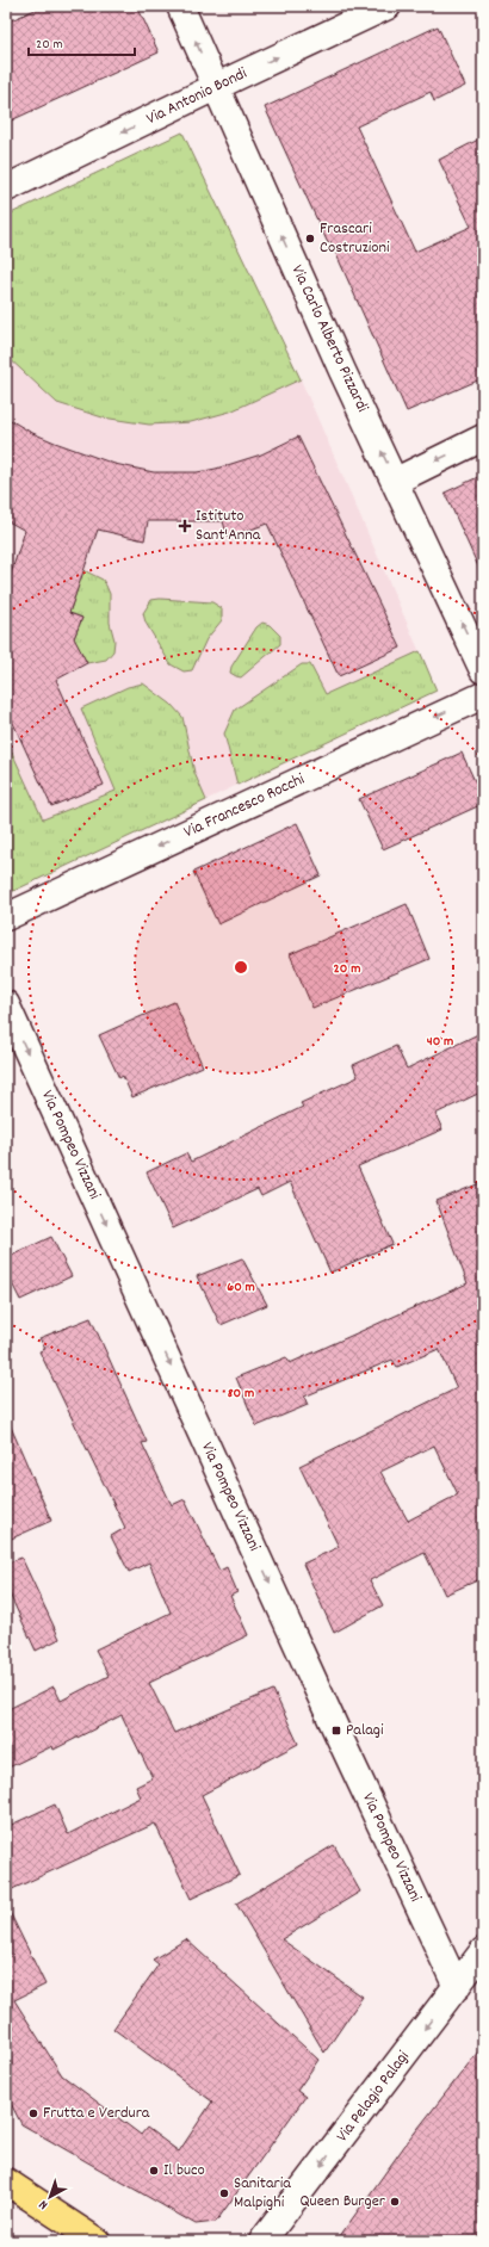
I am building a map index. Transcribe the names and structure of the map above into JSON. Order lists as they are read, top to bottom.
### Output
{
  "streets": {
    "street": [
      "Via Antonio Bondi",
      "Via Carlo Alberto Pizzardi",
      "Via Francesco Rocchi",
      "Via Pompeo Vizzani",
      "Via Pelagio Palagi"
    ]
  },
  "crossings": [
    ["Via Antonio Bondi", "Via Carlo Alberto Pizzardi"],
    ["Via Pompeo Vizzani", "Via Pelagio Palagi"]
  ],
  "one_way": [
    "Via Carlo Alberto Pizzardi",
    "Via Francesco Rocchi",
    "Via Pompeo Vizzani",
    "Via Pelagio Palagi"
  ],
  "places": {
    "other": [
      "Frascari Costruzioni",
      "Frutta e Verdura",
      "Il buco",
      "Sanitaria Malpighi",
      "Queen Burger"
    ],
    "health": ["Istituto Sant'Anna"],
    "transit": ["Palagi"]
  },
  "scale_bar": "20 m",
  "north": "bottom left",
  "rings": [
    "20 m",
    "40 m",
    "60 m",
    "80 m"
  ]
}
